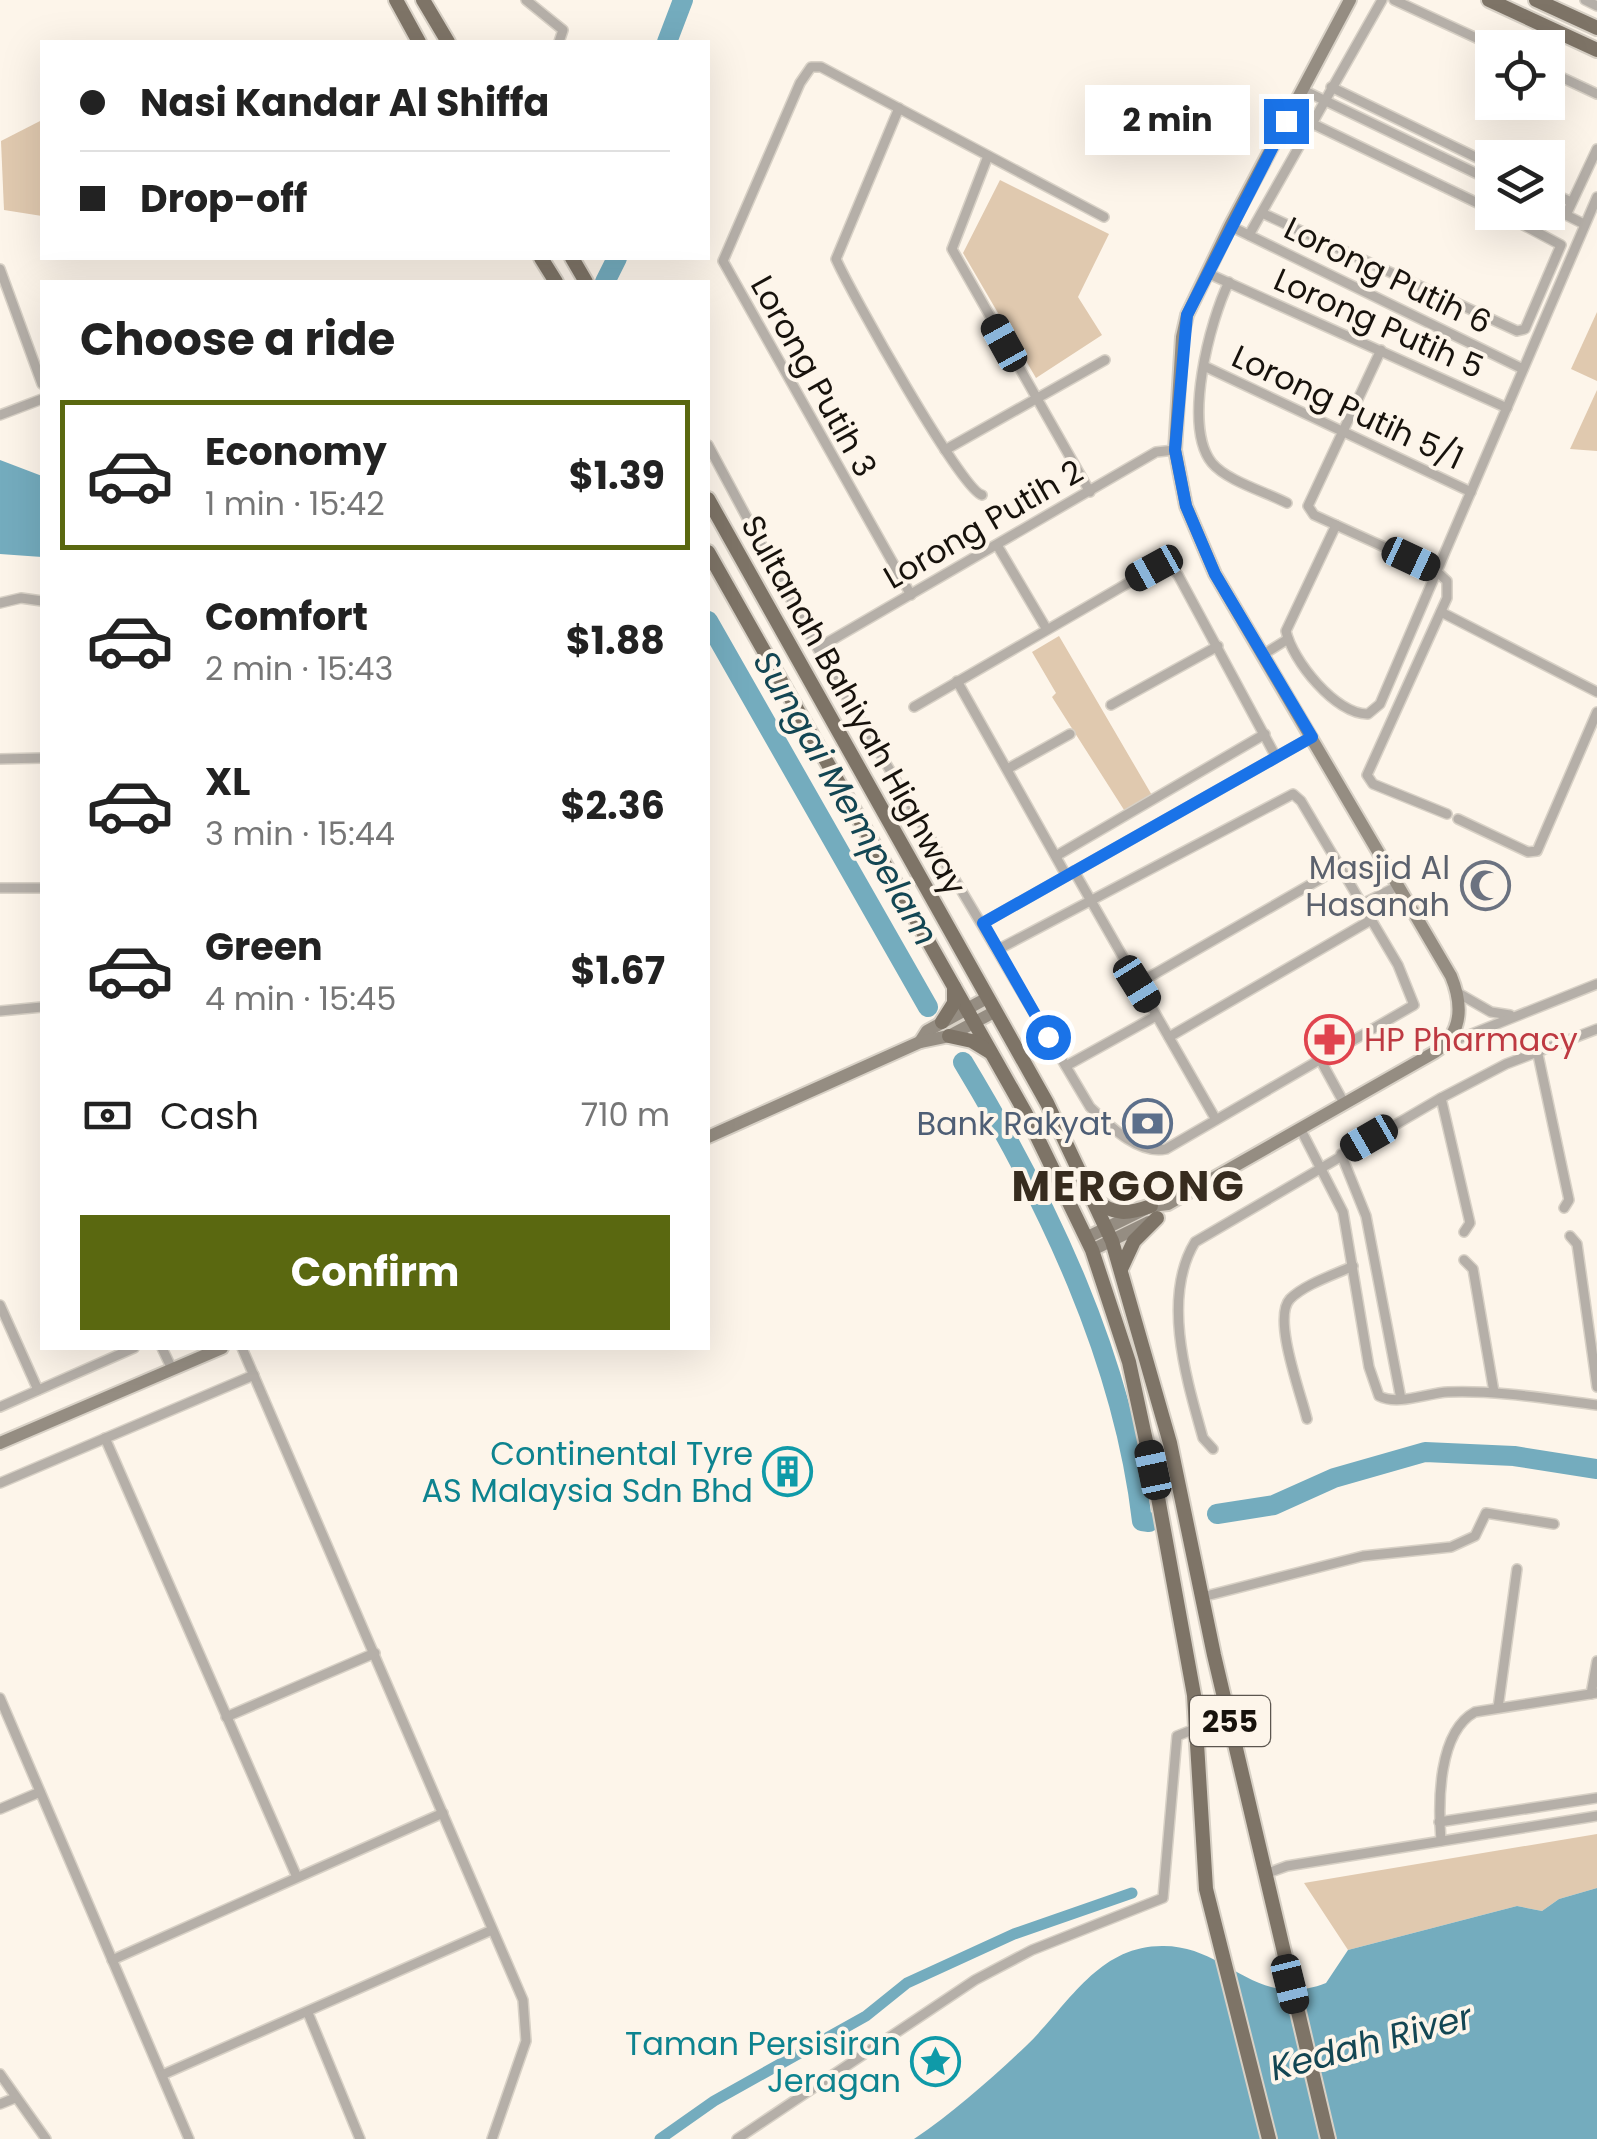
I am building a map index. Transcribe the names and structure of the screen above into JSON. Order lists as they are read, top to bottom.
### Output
{
  "streets": {
    "main road": ["Sultanah Bahiyah Highway", "255"],
    "street": [
      "Lorong Putih 6",
      "Lorong Putih 5",
      "Lorong Putih 3",
      "Lorong Putih 5/1",
      "Lorong Putih 2"
    ]
  },
  "crossings": [
    ["Lorong Putih 3", "Lorong Putih 2"],
    ["Sultanah Bahiyah Highway", "255"]
  ],
  "districts": ["MERGONG"],
  "water": ["Sungai Mempelam", "Kedah River"],
  "places": {
    "mosque": ["Masjid Al Hasanah"],
    "pharmacy": ["HP Pharmacy"],
    "bank": ["Bank Rakyat"],
    "building": ["Continental Tyre AS Malaysia Sdn Bhd"],
    "place": ["Taman Persisiran Jeragan"]
  },
  "page": {
    "banner": ["Nasi Kandar Al Shiffa", "Drop-off"],
    "bubble": "2 min",
    "heading": "Choose a ride",
    "list": [
      {
        "name": "Economy",
        "note": "1 min · 15:42",
        "value": "$1.39"
      },
      {
        "name": "Comfort",
        "note": "2 min · 15:43",
        "value": "$1.88"
      },
      {
        "name": "XL",
        "note": "3 min · 15:44",
        "value": "$2.36"
      },
      {
        "name": "Green",
        "note": "4 min · 15:45",
        "value": "$1.67"
      }
    ],
    "pay": ["Cash", "710 m"],
    "buttons": "Confirm"
  }
}
